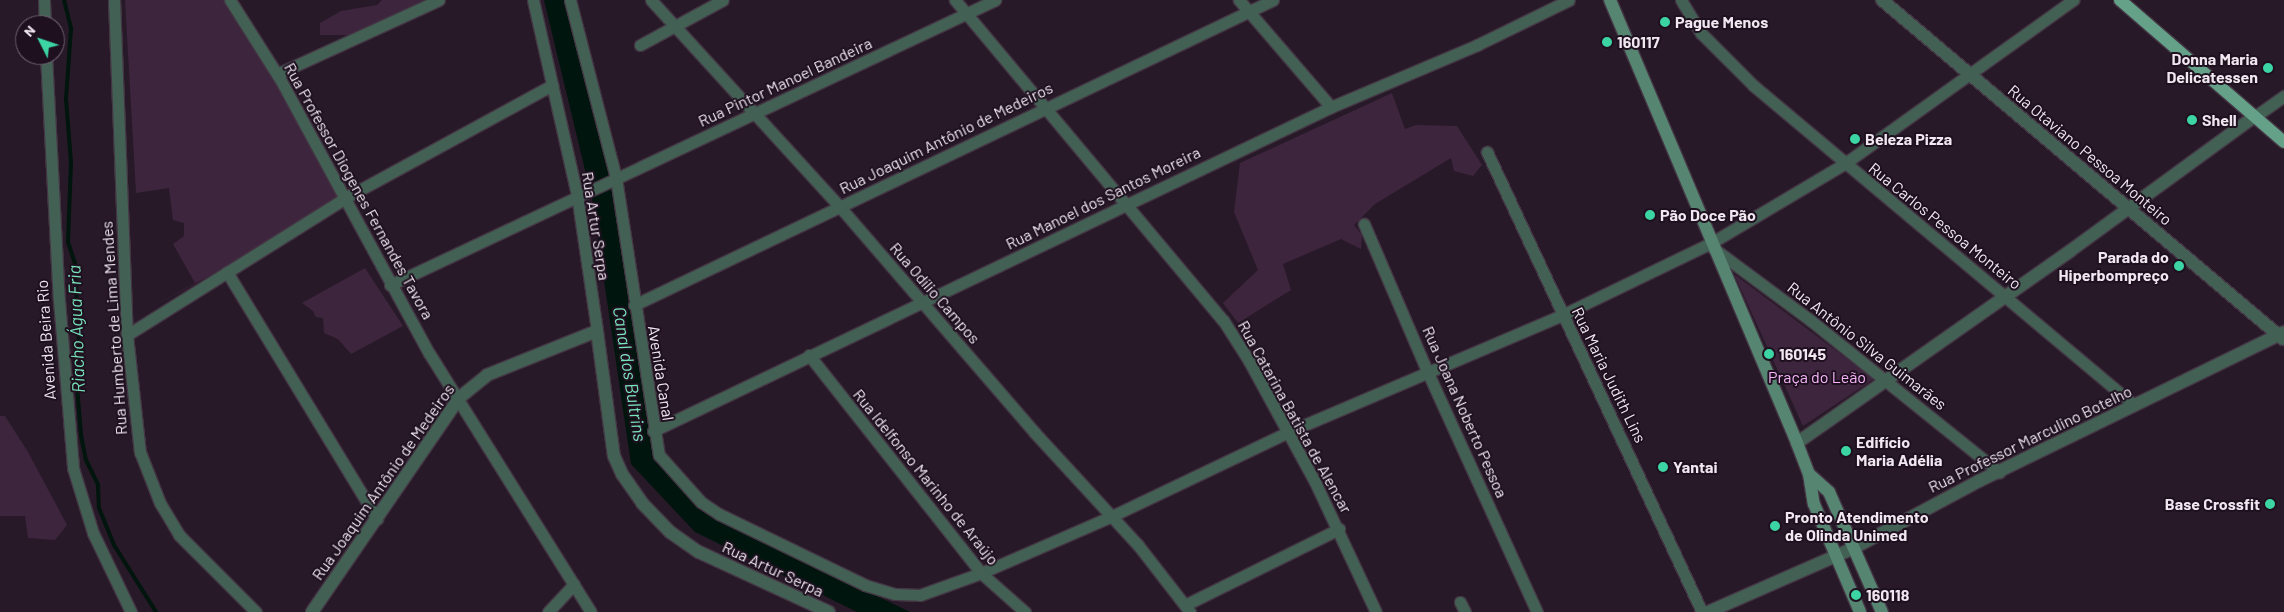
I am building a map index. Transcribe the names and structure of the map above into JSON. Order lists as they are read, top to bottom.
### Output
{
  "streets": {
    "street": [
      "Rua Pintor Manoel Bandeira",
      "Rua Joaquim Antônio de Medeiros",
      "Rua Otaviano Pessoa Monteiro",
      "Rua Professor Diogenes Fernandes Tavora",
      "Rua Manoel dos Santos Moreira",
      "Rua Artur Serpa",
      "Rua Carlos Pessoa Monteiro",
      "Rua Odílio Campos",
      "Rua Humberto de Lima Mendes",
      "Avenida Beira Rio",
      "Rua Antônio Silva Guimarães",
      "Avenida Canal",
      "Rua Maria Judith Lins",
      "Rua Joana Noberto Pessoa",
      "Rua Catarina Batista de Alencar",
      "Rua Professor Marculino Botelho",
      "Rua Idelfonso Marinho de Araújo"
    ]
  },
  "crossings": [
    ["Rua Pintor Manoel Bandeira", "Rua Professor Diogenes Fernandes Tavora"],
    ["Rua Pintor Manoel Bandeira", "Rua Artur Serpa"],
    ["Rua Pintor Manoel Bandeira", "Rua Odílio Campos"],
    ["Rua Pintor Manoel Bandeira", "Avenida Canal"],
    ["Rua Pintor Manoel Bandeira", "Rua Catarina Batista de Alencar"],
    ["Rua Joaquim Antônio de Medeiros", "Rua Professor Diogenes Fernandes Tavora"],
    ["Rua Joaquim Antônio de Medeiros", "Rua Artur Serpa"],
    ["Rua Joaquim Antônio de Medeiros", "Rua Odílio Campos"],
    ["Rua Joaquim Antônio de Medeiros", "Avenida Canal"],
    ["Rua Joaquim Antônio de Medeiros", "Rua Catarina Batista de Alencar"],
    ["Rua Otaviano Pessoa Monteiro", "Rua Professor Marculino Botelho"],
    ["Rua Manoel dos Santos Moreira", "Rua Odílio Campos"],
    ["Rua Manoel dos Santos Moreira", "Avenida Canal"],
    ["Rua Manoel dos Santos Moreira", "Rua Catarina Batista de Alencar"],
    ["Rua Manoel dos Santos Moreira", "Rua Idelfonso Marinho de Araújo"],
    ["Rua Carlos Pessoa Monteiro", "Rua Professor Marculino Botelho"],
    ["Rua Antônio Silva Guimarães", "Rua Professor Marculino Botelho"],
    ["Avenida Canal", "Rua Idelfonso Marinho de Araújo"]
  ],
  "water": ["Riacho Água Fria", "Canal dos Bultrins"],
  "parks": ["Praça do Leão"],
  "places": [
    "Pague Menos",
    "160117",
    "Donna Maria Delicatessen",
    "Shell",
    "Beleza Pizza",
    "Pão Doce Pão",
    "Parada do Hiperbompreço",
    "160145",
    "Edifício Maria Adélia",
    "Yantai",
    "Base Crossfit",
    "Pronto Atendimento de Olinda Unimed",
    "160118"
  ],
  "north": "top left"
}
